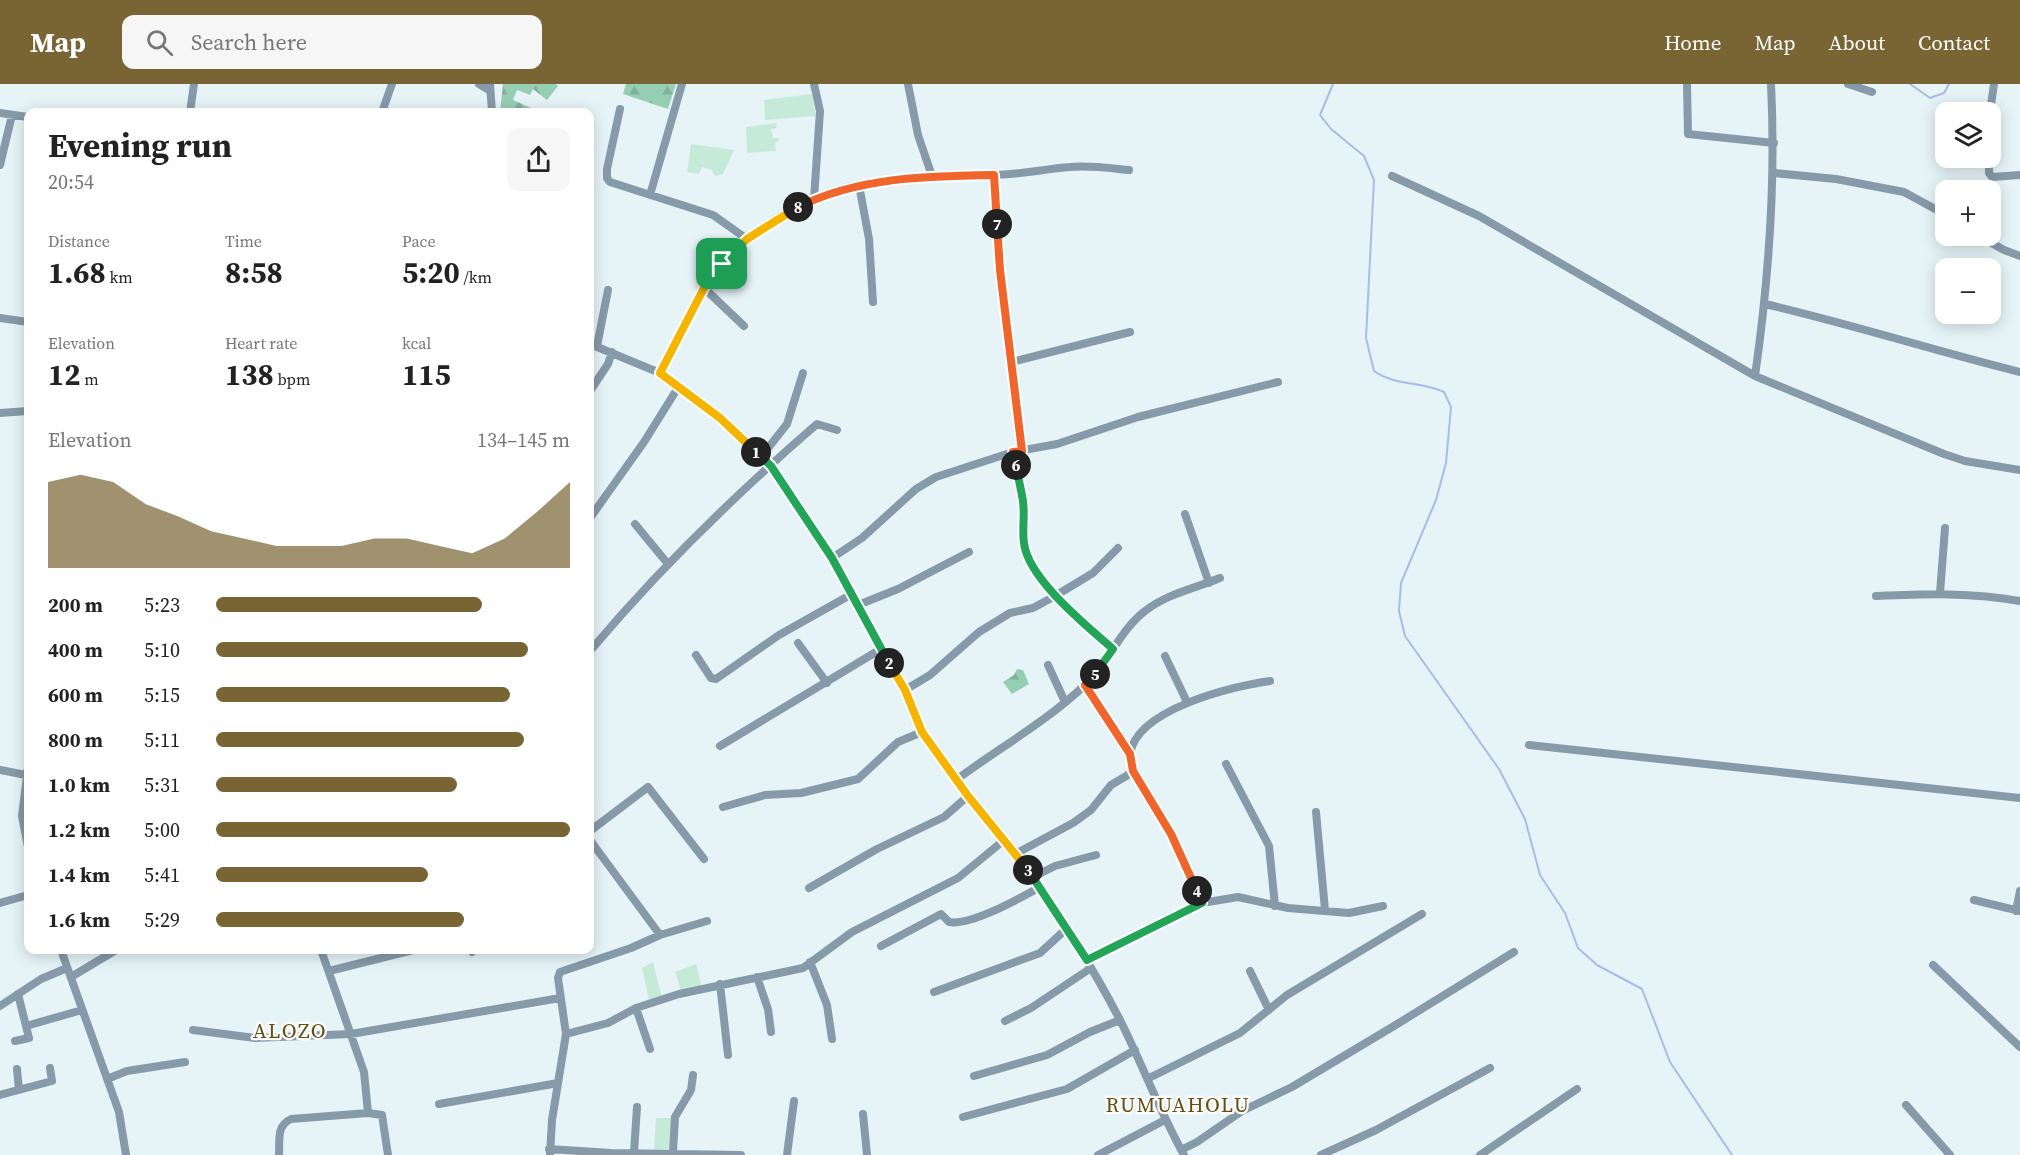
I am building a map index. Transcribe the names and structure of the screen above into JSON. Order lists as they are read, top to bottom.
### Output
{
  "districts": ["ALOZO", "RUMUAHOLU"],
  "page": {
    "header": "Map",
    "search": "Search here",
    "nav": [
      "Home",
      "Map",
      "About",
      "Contact"
    ],
    "map_buttons": ["+", "−"],
    "heading": ["Evening run", "20:54"],
    "pins": [
      "8",
      "7",
      "1",
      "6",
      "2",
      "5",
      "3",
      "4"
    ],
    "stats": [
      ["Distance", "1.68 km"],
      ["Time", "8:58"],
      ["Pace", "5:20 /km"],
      ["Elevation", "12 m"],
      ["Heart rate", "138 bpm"],
      ["kcal", "115"]
    ],
    "chart": ["Elevation", "134–145 m"],
    "list": [
      {
        "name": "200 m",
        "note": "5:23"
      },
      {
        "name": "400 m",
        "note": "5:10"
      },
      {
        "name": "600 m",
        "note": "5:15"
      },
      {
        "name": "800 m",
        "note": "5:11"
      },
      {
        "name": "1.0 km",
        "note": "5:31"
      },
      {
        "name": "1.2 km",
        "note": "5:00"
      },
      {
        "name": "1.4 km",
        "note": "5:41"
      },
      {
        "name": "1.6 km",
        "note": "5:29"
      }
    ]
  }
}
